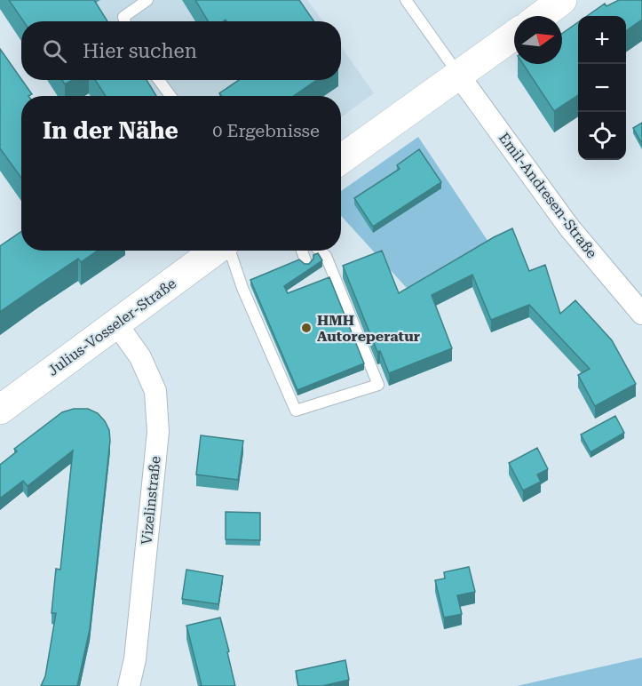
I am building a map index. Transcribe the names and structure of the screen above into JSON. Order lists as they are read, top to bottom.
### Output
{
  "streets": {
    "street": ["Emil-Andresen-Straße", "Julius-Vosseler-Straße", "Vizelinstraße"]
  },
  "crossings": [
    ["Julius-Vosseler-Straße", "Vizelinstraße"]
  ],
  "places": ["HMH Autoreperatur"],
  "north": "right",
  "page": {
    "map_buttons": ["+", "−"],
    "search": "Hier suchen",
    "heading": ["In der Nähe", "0 Ergebnisse"]
  }
}
